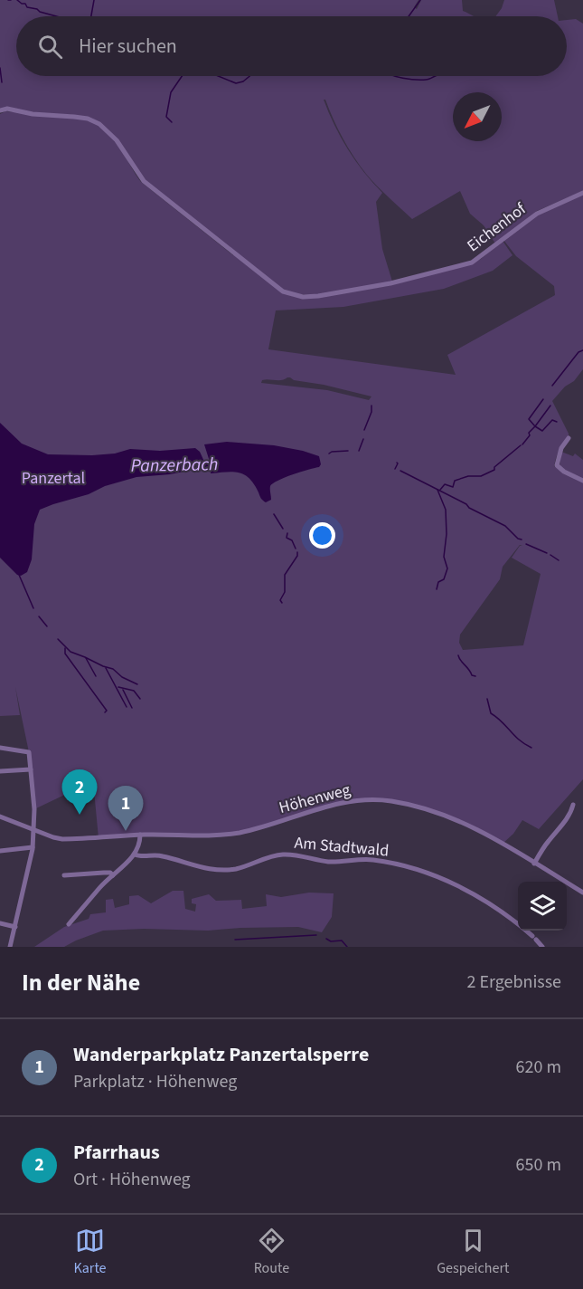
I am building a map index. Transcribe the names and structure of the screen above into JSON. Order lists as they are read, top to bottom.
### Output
{
  "streets": {
    "street": ["Eichenhof", "Höhenweg", "Am Stadtwald"]
  },
  "water": ["Panzerbach"],
  "parks": ["Panzertal"],
  "north": "bottom left",
  "page": {
    "search": "Hier suchen",
    "pins": ["2", "1"],
    "heading": ["In der Nähe", "2 Ergebnisse"],
    "list": [
      {
        "mark": "1",
        "name": "Wanderparkplatz Panzertalsperre",
        "note": "Parkplatz · Höhenweg",
        "value": "620 m"
      },
      {
        "mark": "2",
        "name": "Pfarrhaus",
        "note": "Ort · Höhenweg",
        "value": "650 m"
      }
    ],
    "nav": ["Karte", "Route", "Gespeichert"]
  }
}
